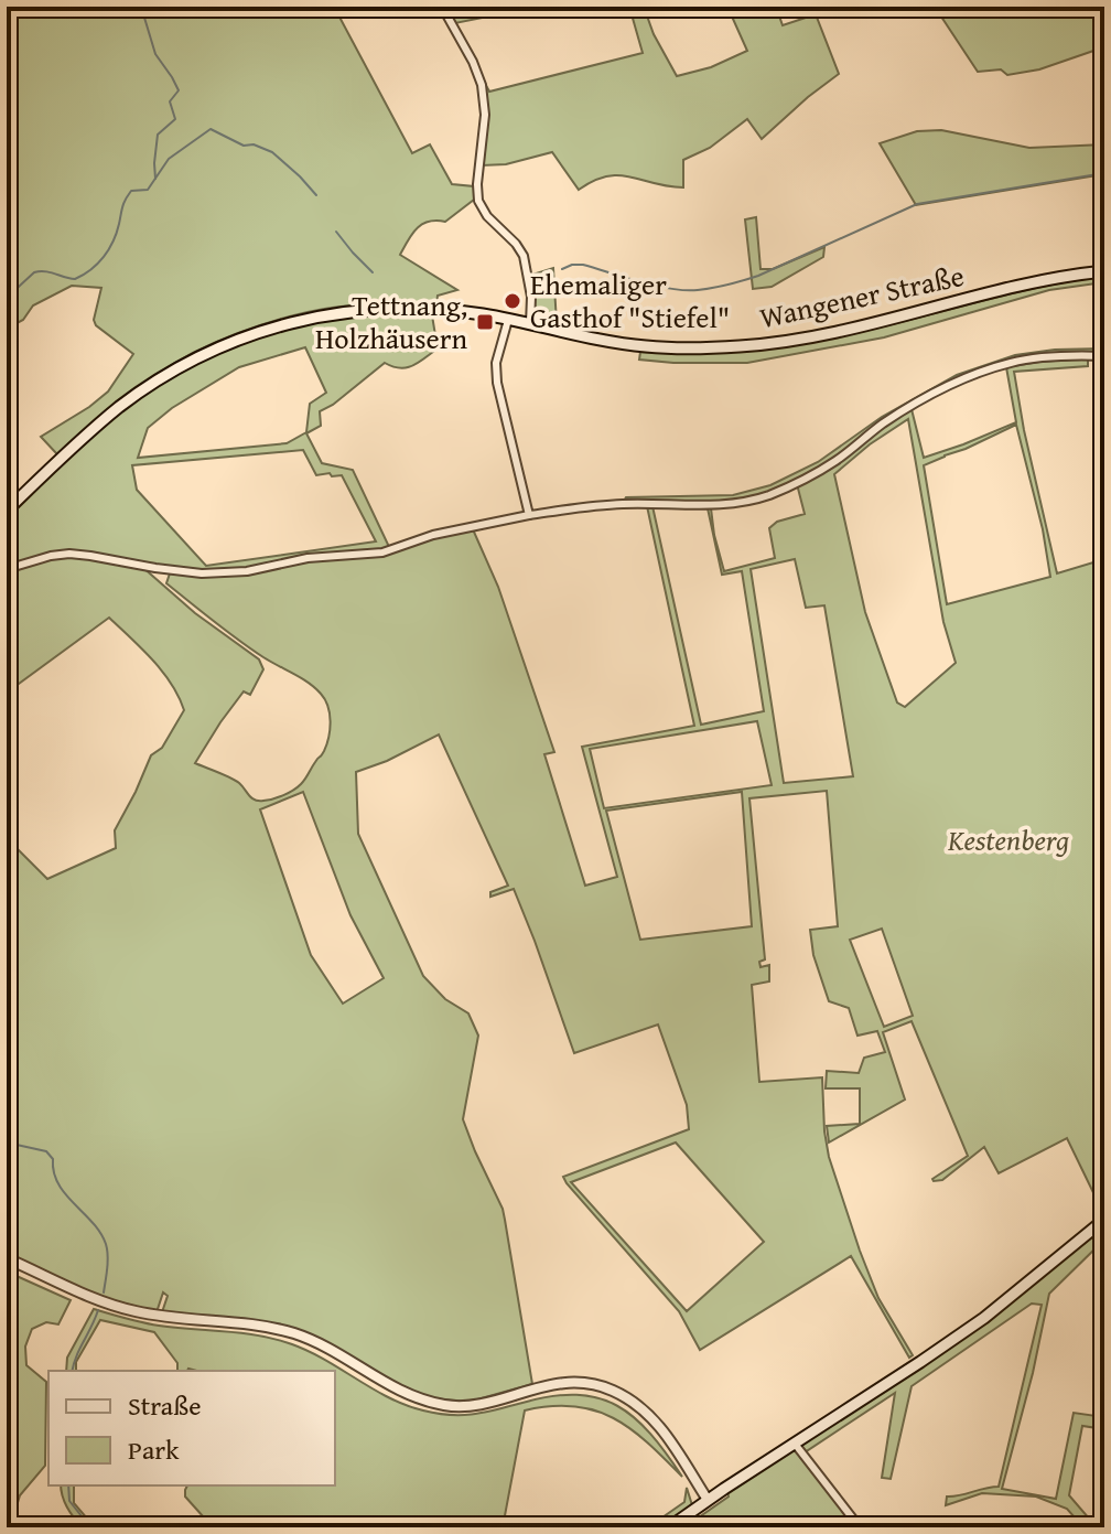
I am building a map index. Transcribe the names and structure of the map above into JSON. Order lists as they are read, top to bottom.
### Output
{
  "streets": {
    "main road": ["Wangener Straße"]
  },
  "parks": ["Kestenberg"],
  "places": {
    "other": ["Ehemaliger Gasthof \"Stiefel\""],
    "transit": ["Tettnang, Holzhäusern"]
  },
  "legend": ["Straße", "Park"]
}
